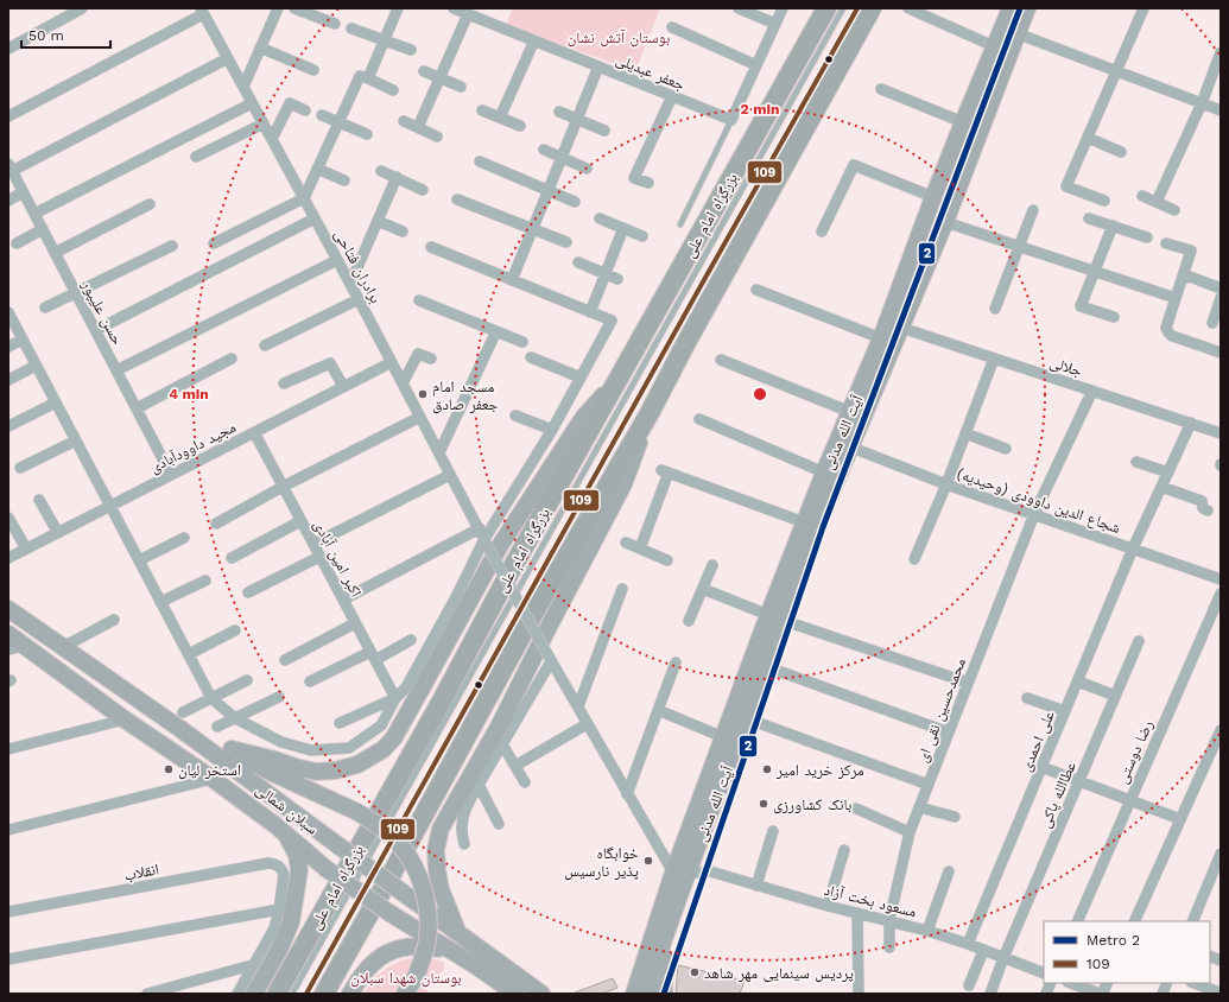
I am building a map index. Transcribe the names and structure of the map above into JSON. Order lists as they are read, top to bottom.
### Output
{
  "streets": {
    "highway": ["بزرگراه امام علی"],
    "main road": ["آیت الله مدنی", "سبلان شمالی"],
    "street": [
      "جعفر عبدیلی",
      "برادران فتاحی",
      "حسن علیپور",
      "جلالی",
      "مجید داوودآبادی",
      "شجاع الدین داوودی (وحیدیه)",
      "اکبر امین آبادی",
      "محمدحسین نقی ای",
      "علی احمدی",
      "رضا دوستی",
      "عطاالله پاکی",
      "انقلاب",
      "مسعود بخت آزاد"
    ]
  },
  "crossings": [
    ["برادران فتاحی", "مجید داوودآبادی"],
    ["حسن علیپور", "مجید داوودآبادی"],
    ["جلالی", "آیت الله مدنی"],
    ["جلالی", "محمدحسین نقی ای"],
    ["جلالی", "علی احمدی"],
    ["آیت الله مدنی", "شجاع الدین داوودی (وحیدیه)"],
    ["آیت الله مدنی", "مسعود بخت آزاد"],
    ["مجید داوودآبادی", "اکبر امین آبادی"],
    ["شجاع الدین داوودی (وحیدیه)", "محمدحسین نقی ای"],
    ["شجاع الدین داوودی (وحیدیه)", "علی احمدی"],
    ["محمدحسین نقی ای", "مسعود بخت آزاد"],
    ["علی احمدی", "مسعود بخت آزاد"],
    ["عطاالله پاکی", "مسعود بخت آزاد"]
  ],
  "parks": ["بوستان آتش نشان", "بوستان شهدا سبلان"],
  "places": [
    "مسجد امام جعفر صادق",
    "استخر لیان",
    "مرکز خرید امیر",
    "بانک کشاورزی",
    "خوابگاه پذیر نارسیس",
    "پردیس سینمایی مهر شاهد"
  ],
  "lines": ["metro line 2", "transit line 109"],
  "legend": ["Metro 2", "109"],
  "scale_bar": "50 m",
  "rings": ["2 min", "4 min"]
}
